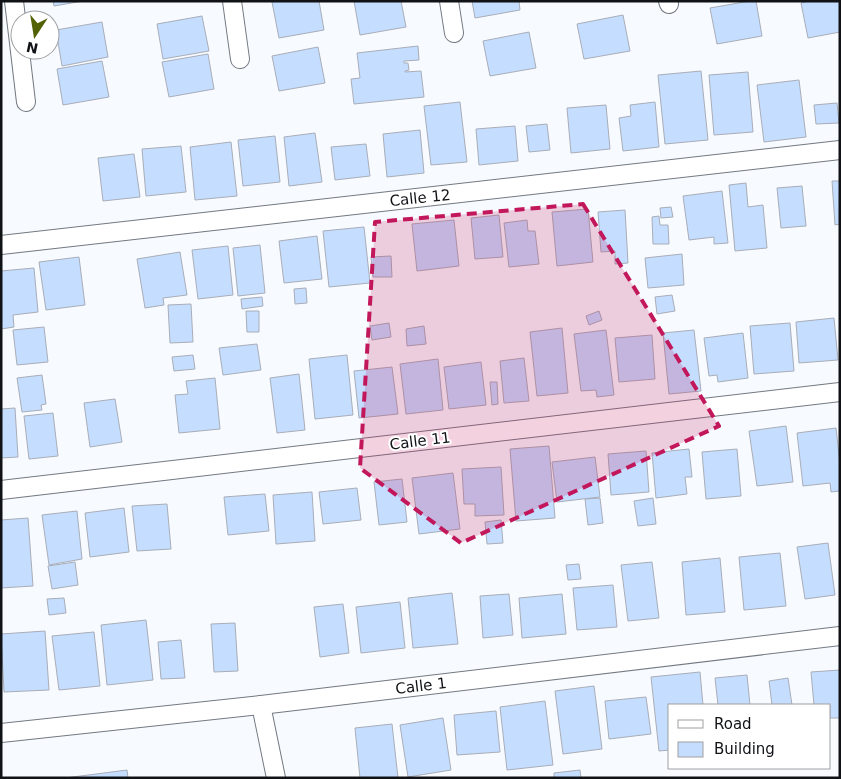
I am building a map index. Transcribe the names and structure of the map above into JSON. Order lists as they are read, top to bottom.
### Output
{
  "streets": {
    "street": ["Calle 12", "Calle 11", "Calle 1"]
  },
  "legend": ["Road", "Building"],
  "north": "bottom"
}
